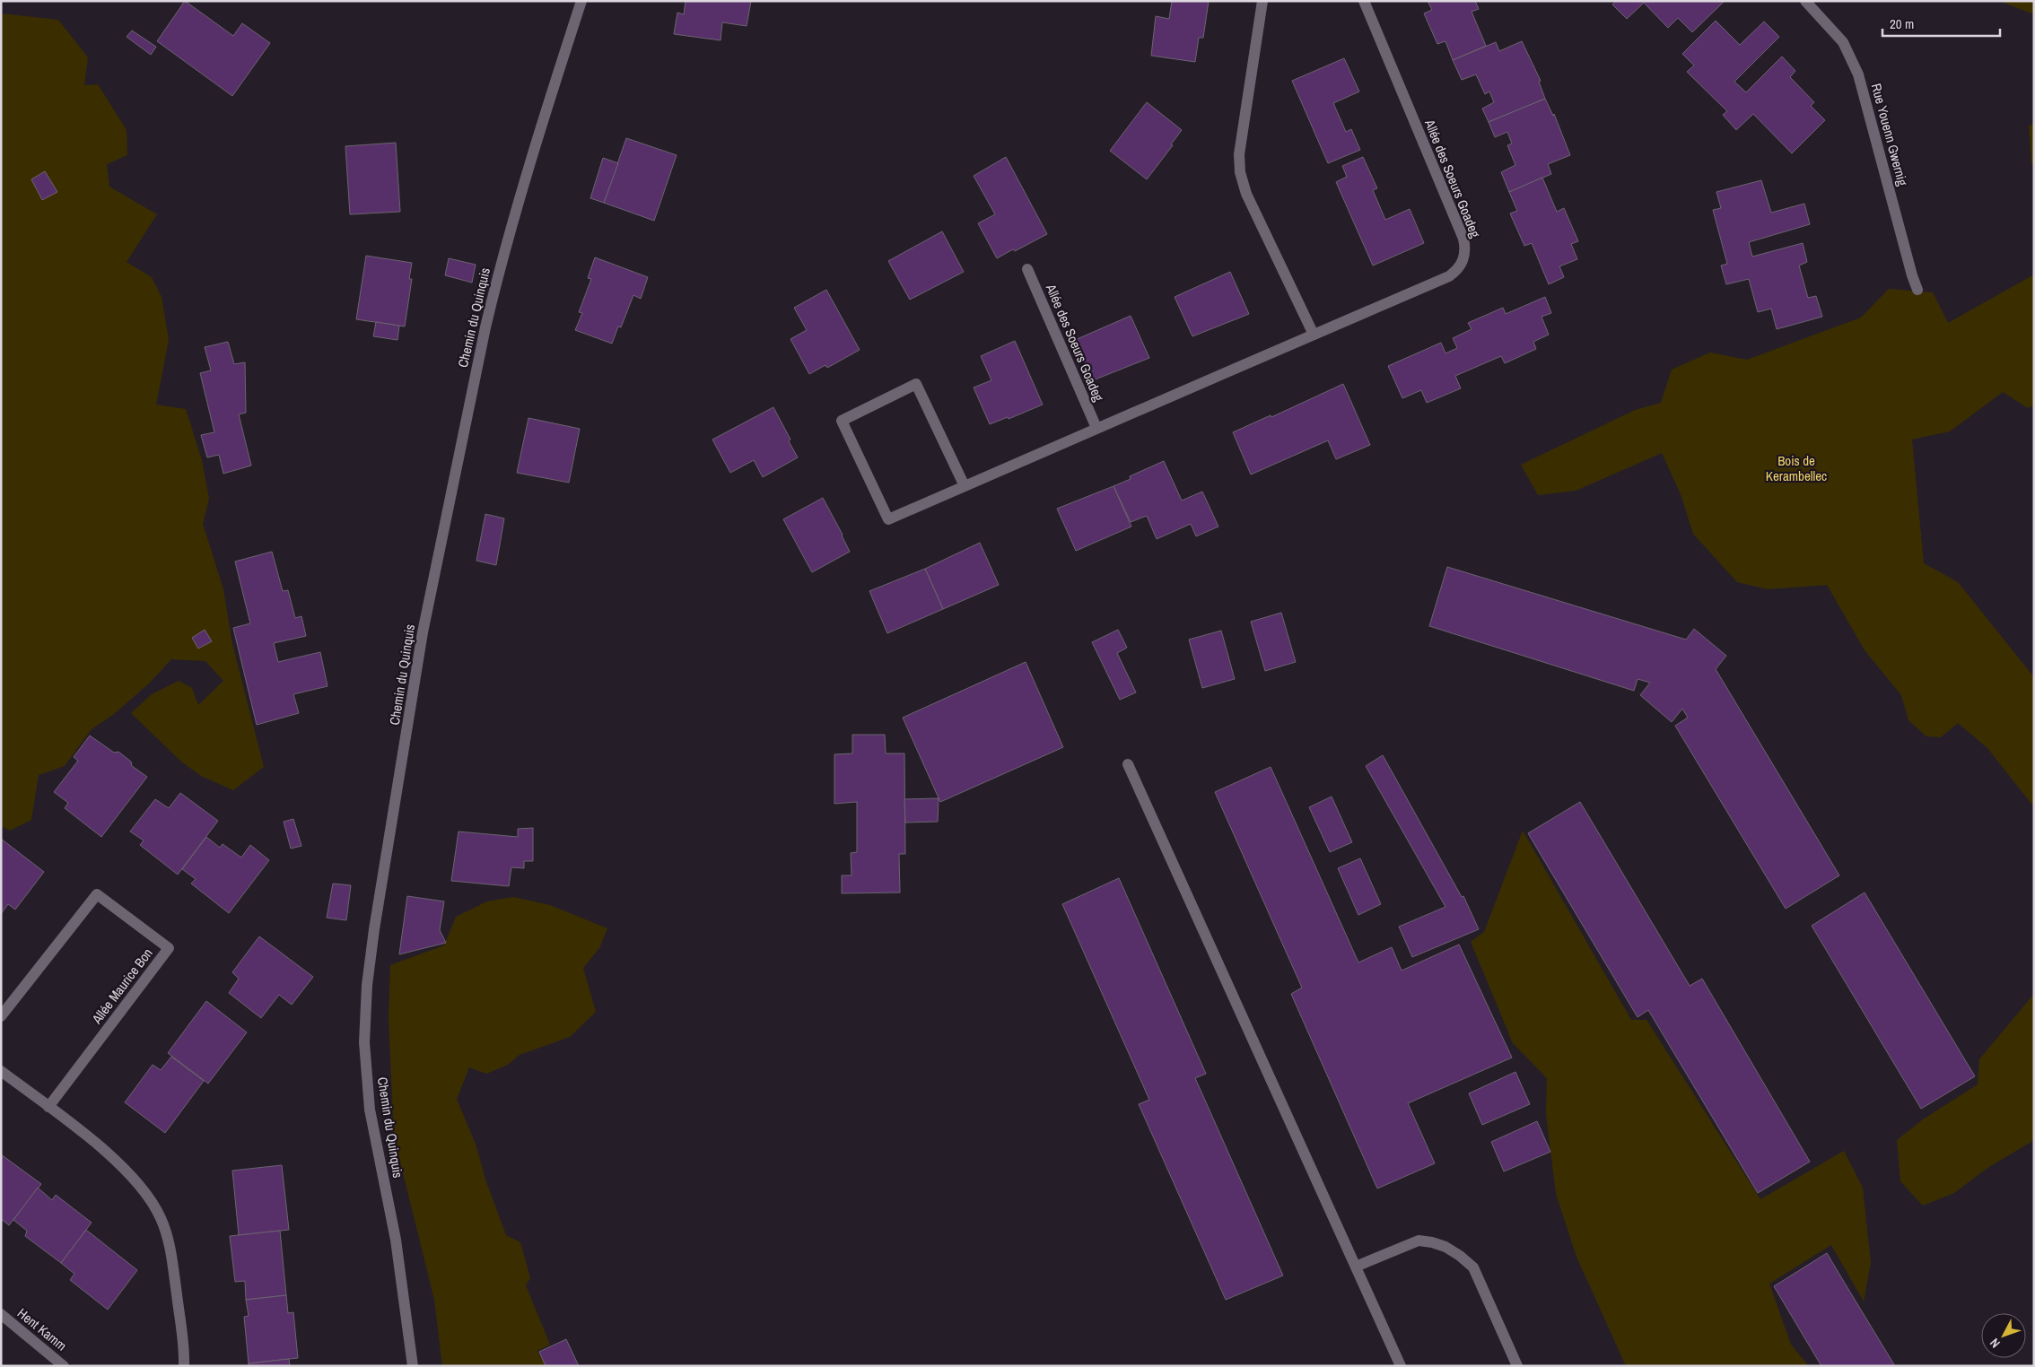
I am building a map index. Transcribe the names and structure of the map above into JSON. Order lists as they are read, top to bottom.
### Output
{
  "streets": {
    "street": [
      "Rue Youenn Gwernig",
      "Allée des Soeurs Goadeg",
      "Chemin du Quinquis",
      "Allée Maurice Bon",
      "Hent Kamm"
    ]
  },
  "parks": ["Bois de Kerambellec"],
  "scale_bar": "20 m",
  "north": "bottom left"
}
